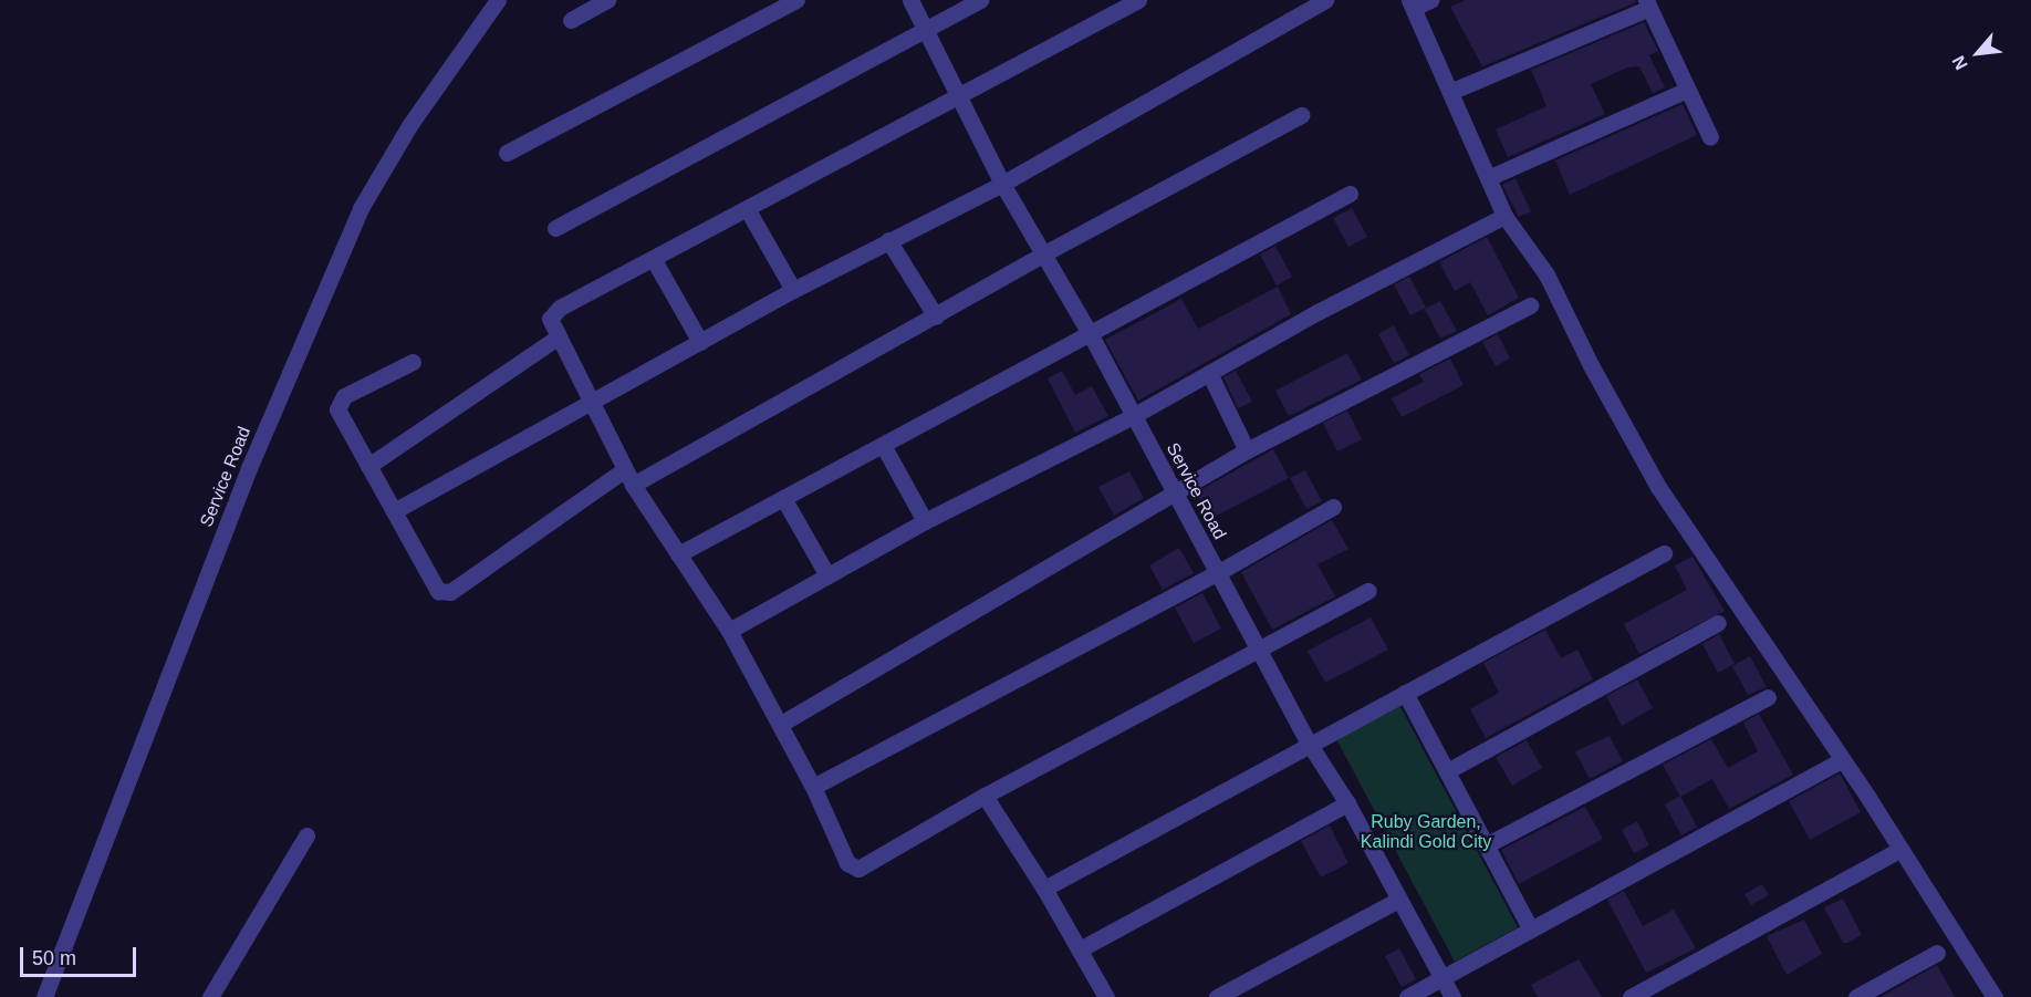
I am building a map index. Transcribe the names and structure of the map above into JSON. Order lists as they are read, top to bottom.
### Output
{
  "streets": {
    "street": ["Service Road"]
  },
  "parks": ["Ruby Garden, Kalindi Gold City"],
  "scale_bar": "50 m",
  "north": "bottom left"
}
